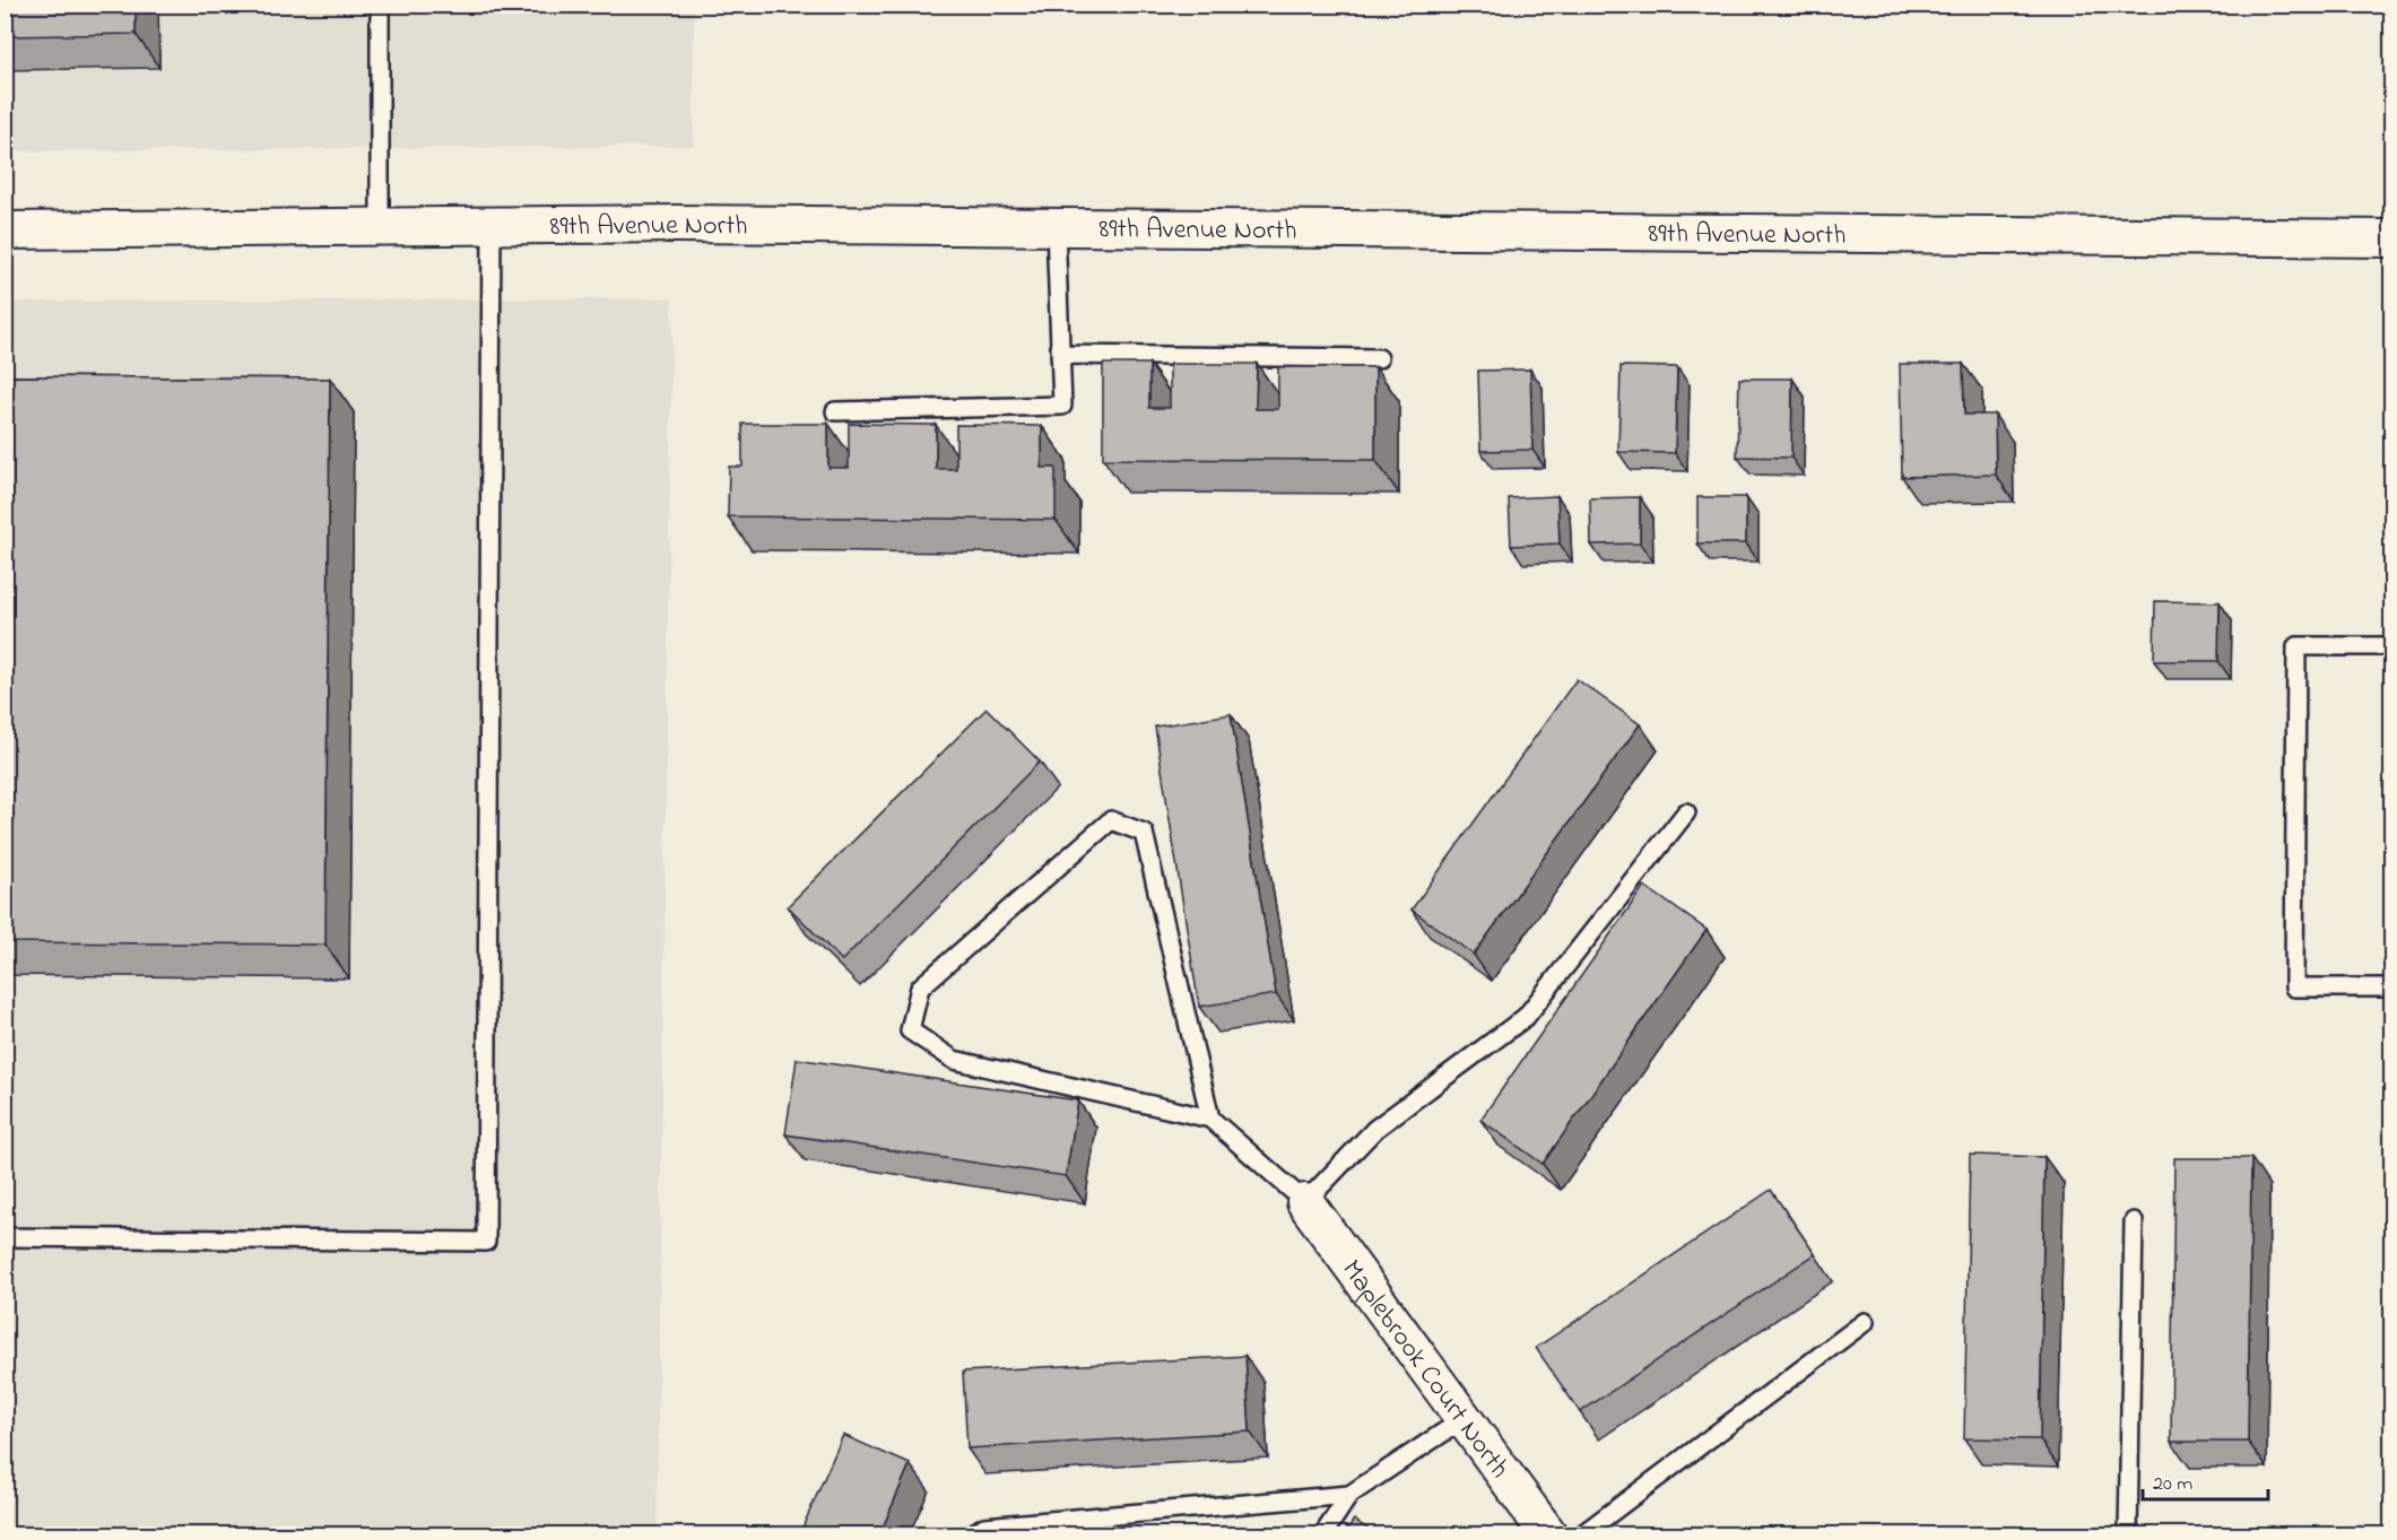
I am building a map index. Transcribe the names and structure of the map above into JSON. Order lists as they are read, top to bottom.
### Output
{
  "streets": {
    "street": ["89th Avenue North", "Maplebrook Court North"]
  },
  "scale_bar": "20 m"
}
